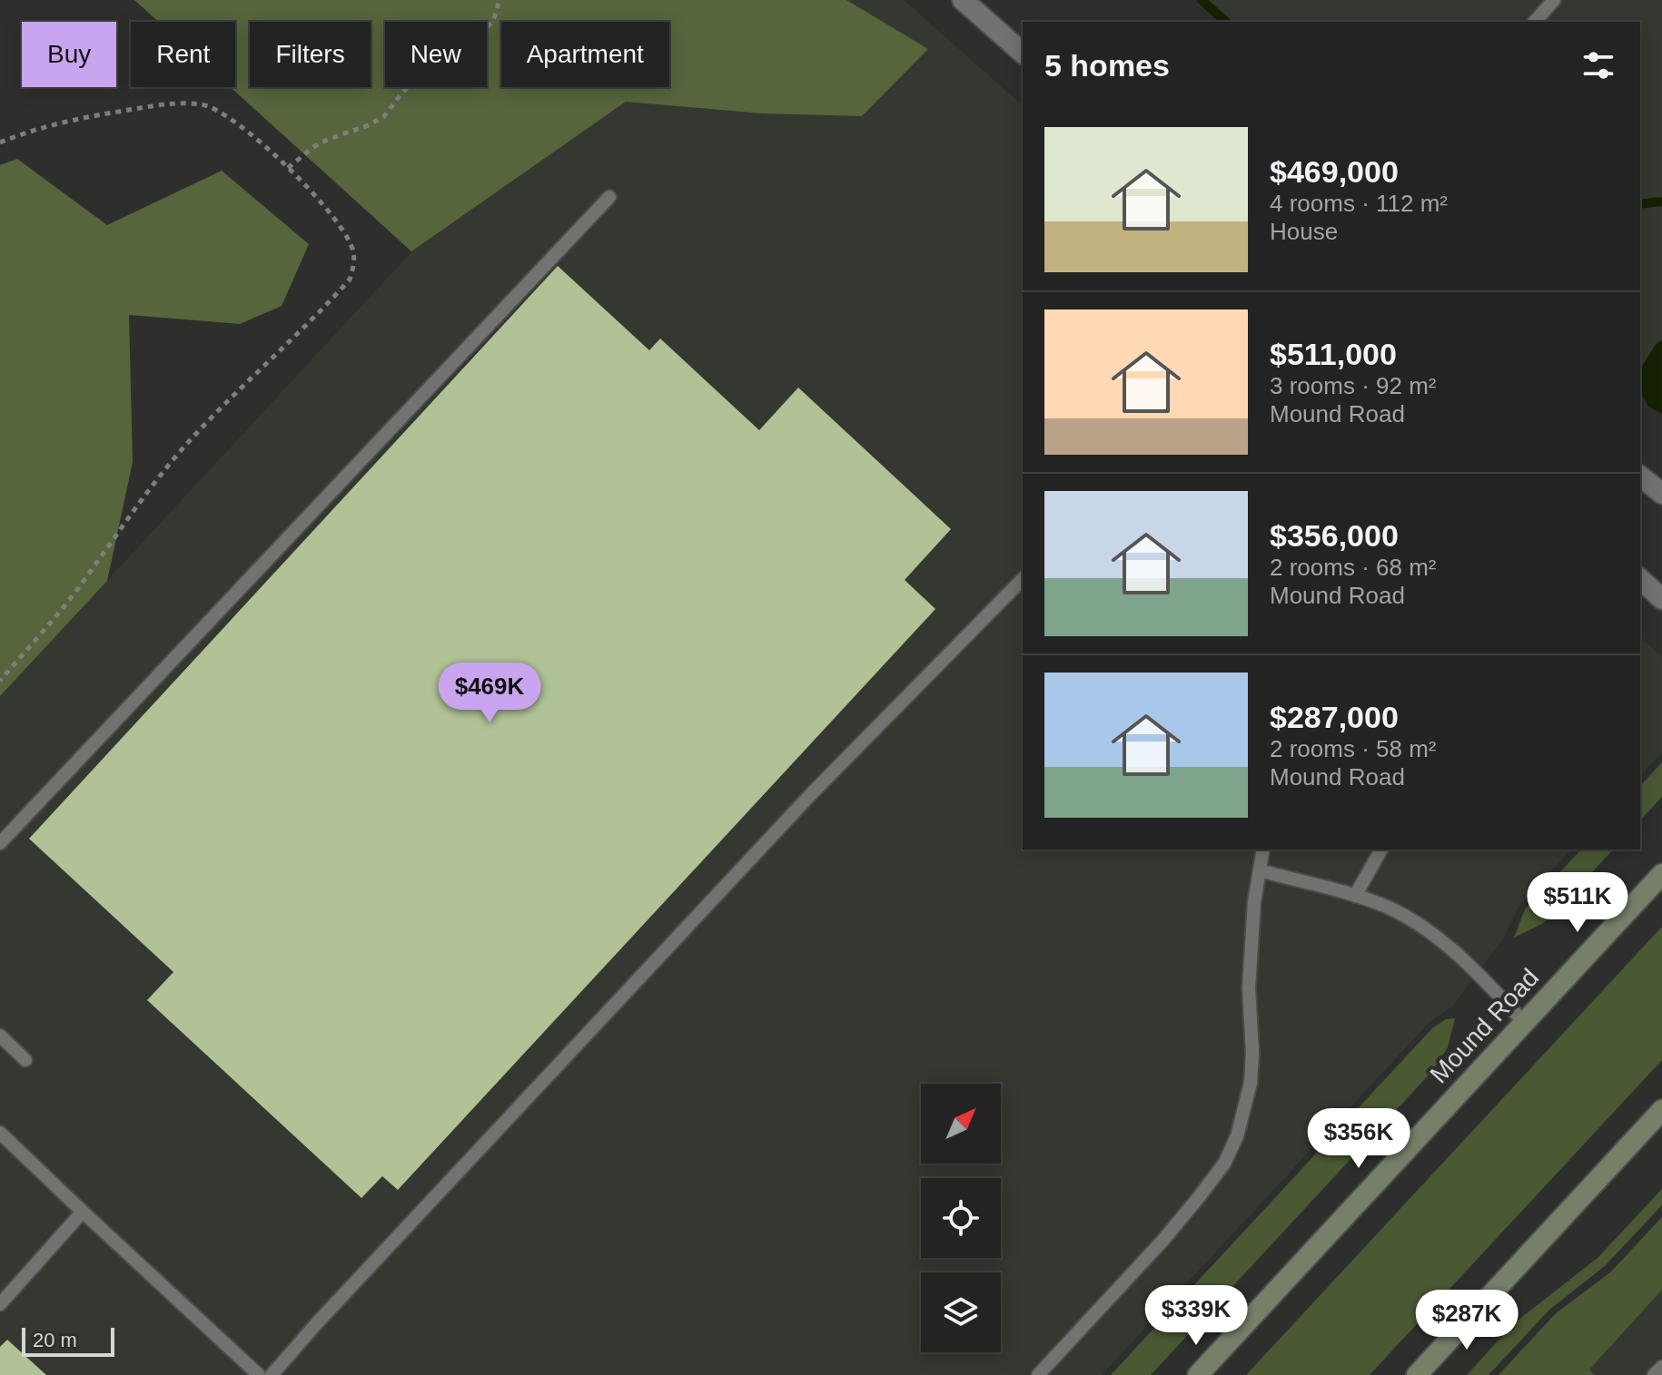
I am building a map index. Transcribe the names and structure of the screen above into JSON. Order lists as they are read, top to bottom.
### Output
{
  "streets": {
    "main road": ["Mound Road"]
  },
  "scale_bar": "20 m",
  "north": "top right",
  "page": {
    "chip": [
      "Buy",
      "Rent",
      "Filters",
      "New",
      "Apartment"
    ],
    "heading": "5 homes",
    "list": [
      {
        "name": "$469,000",
        "note": "4 rooms · 112 m² · House"
      },
      {
        "name": "$511,000",
        "note": "3 rooms · 92 m² · Mound Road"
      },
      {
        "name": "$356,000",
        "note": "2 rooms · 68 m² · Mound Road"
      },
      {
        "name": "$287,000",
        "note": "2 rooms · 58 m² · Mound Road"
      }
    ],
    "price": [
      "$469K",
      "$511K",
      "$356K",
      "$339K",
      "$287K"
    ],
    "scale": "20 m"
  }
}
